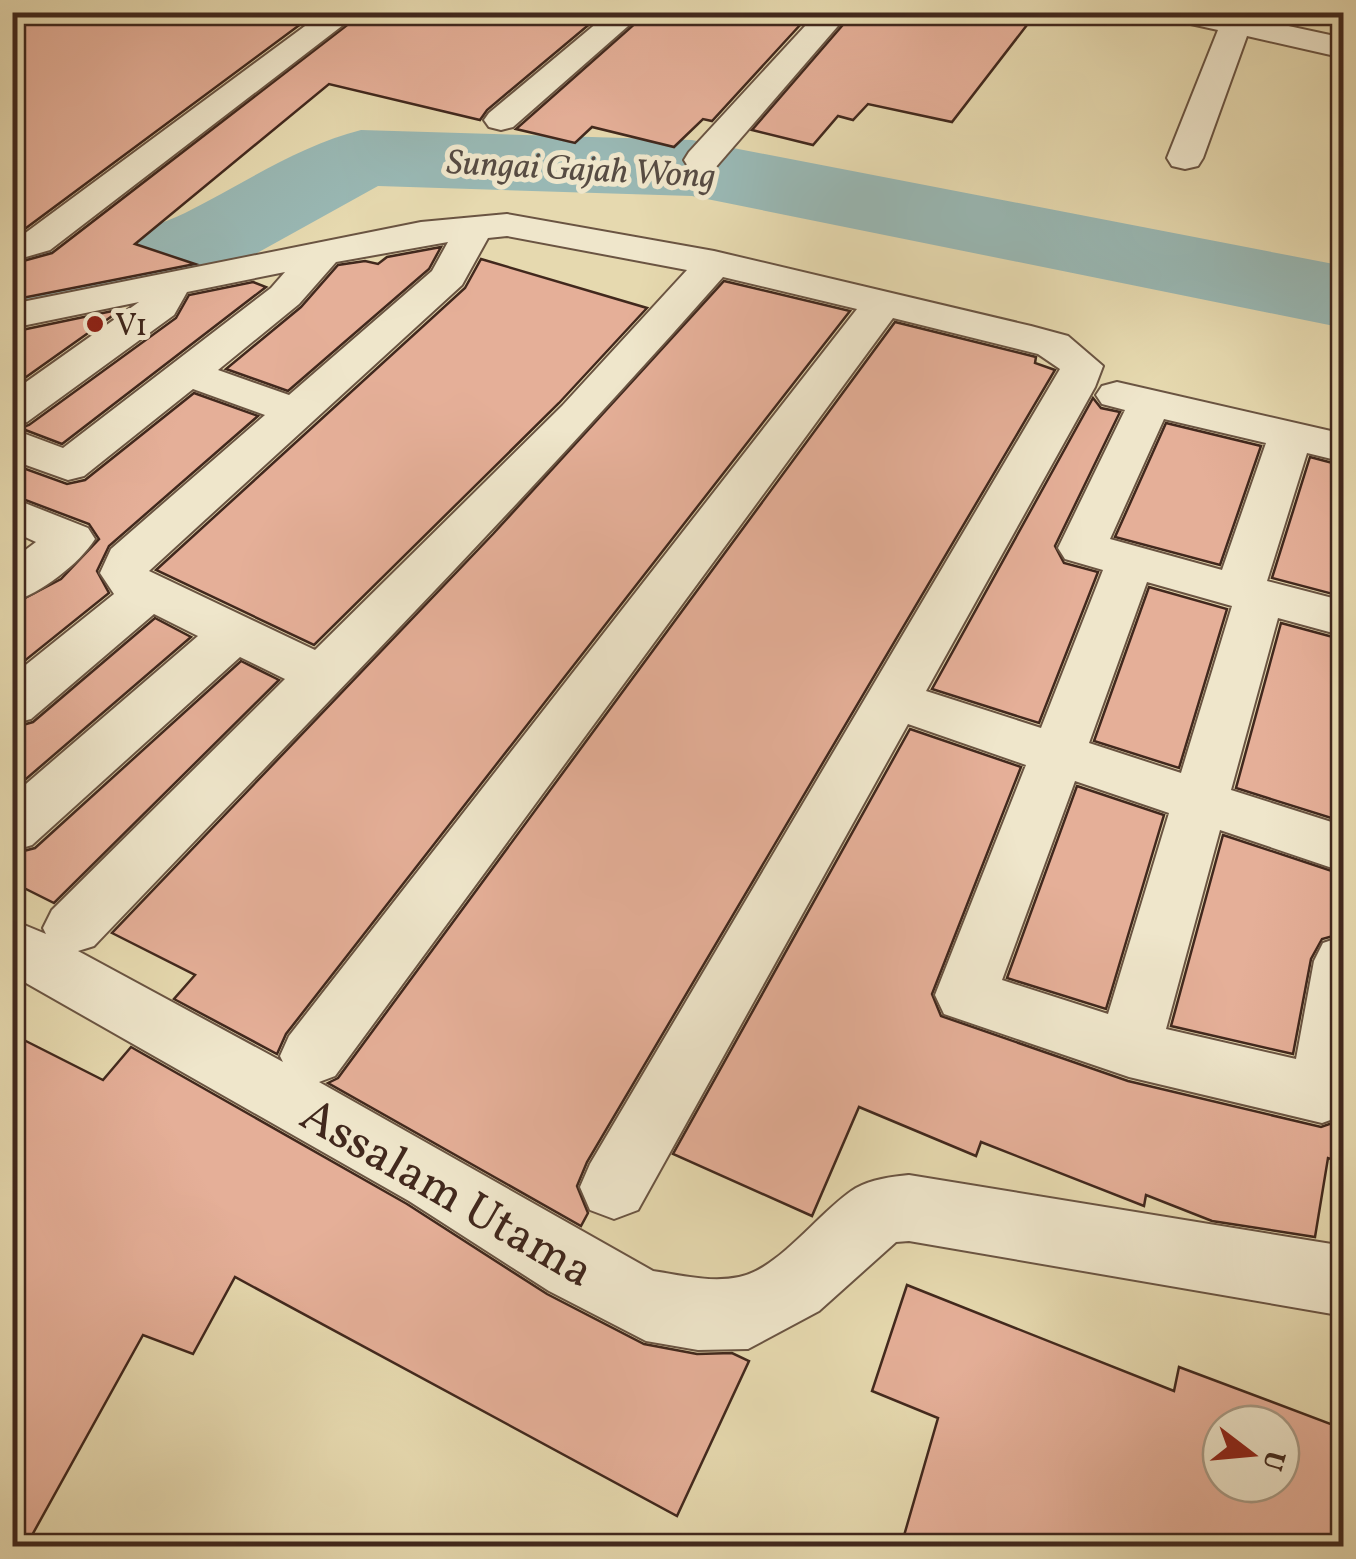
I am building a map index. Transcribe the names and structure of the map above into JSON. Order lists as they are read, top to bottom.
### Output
{
  "streets": {
    "street": ["Assalam Utama"]
  },
  "water": ["Sungai Gajah Wong"],
  "places": ["V1"],
  "north": "right"
}
